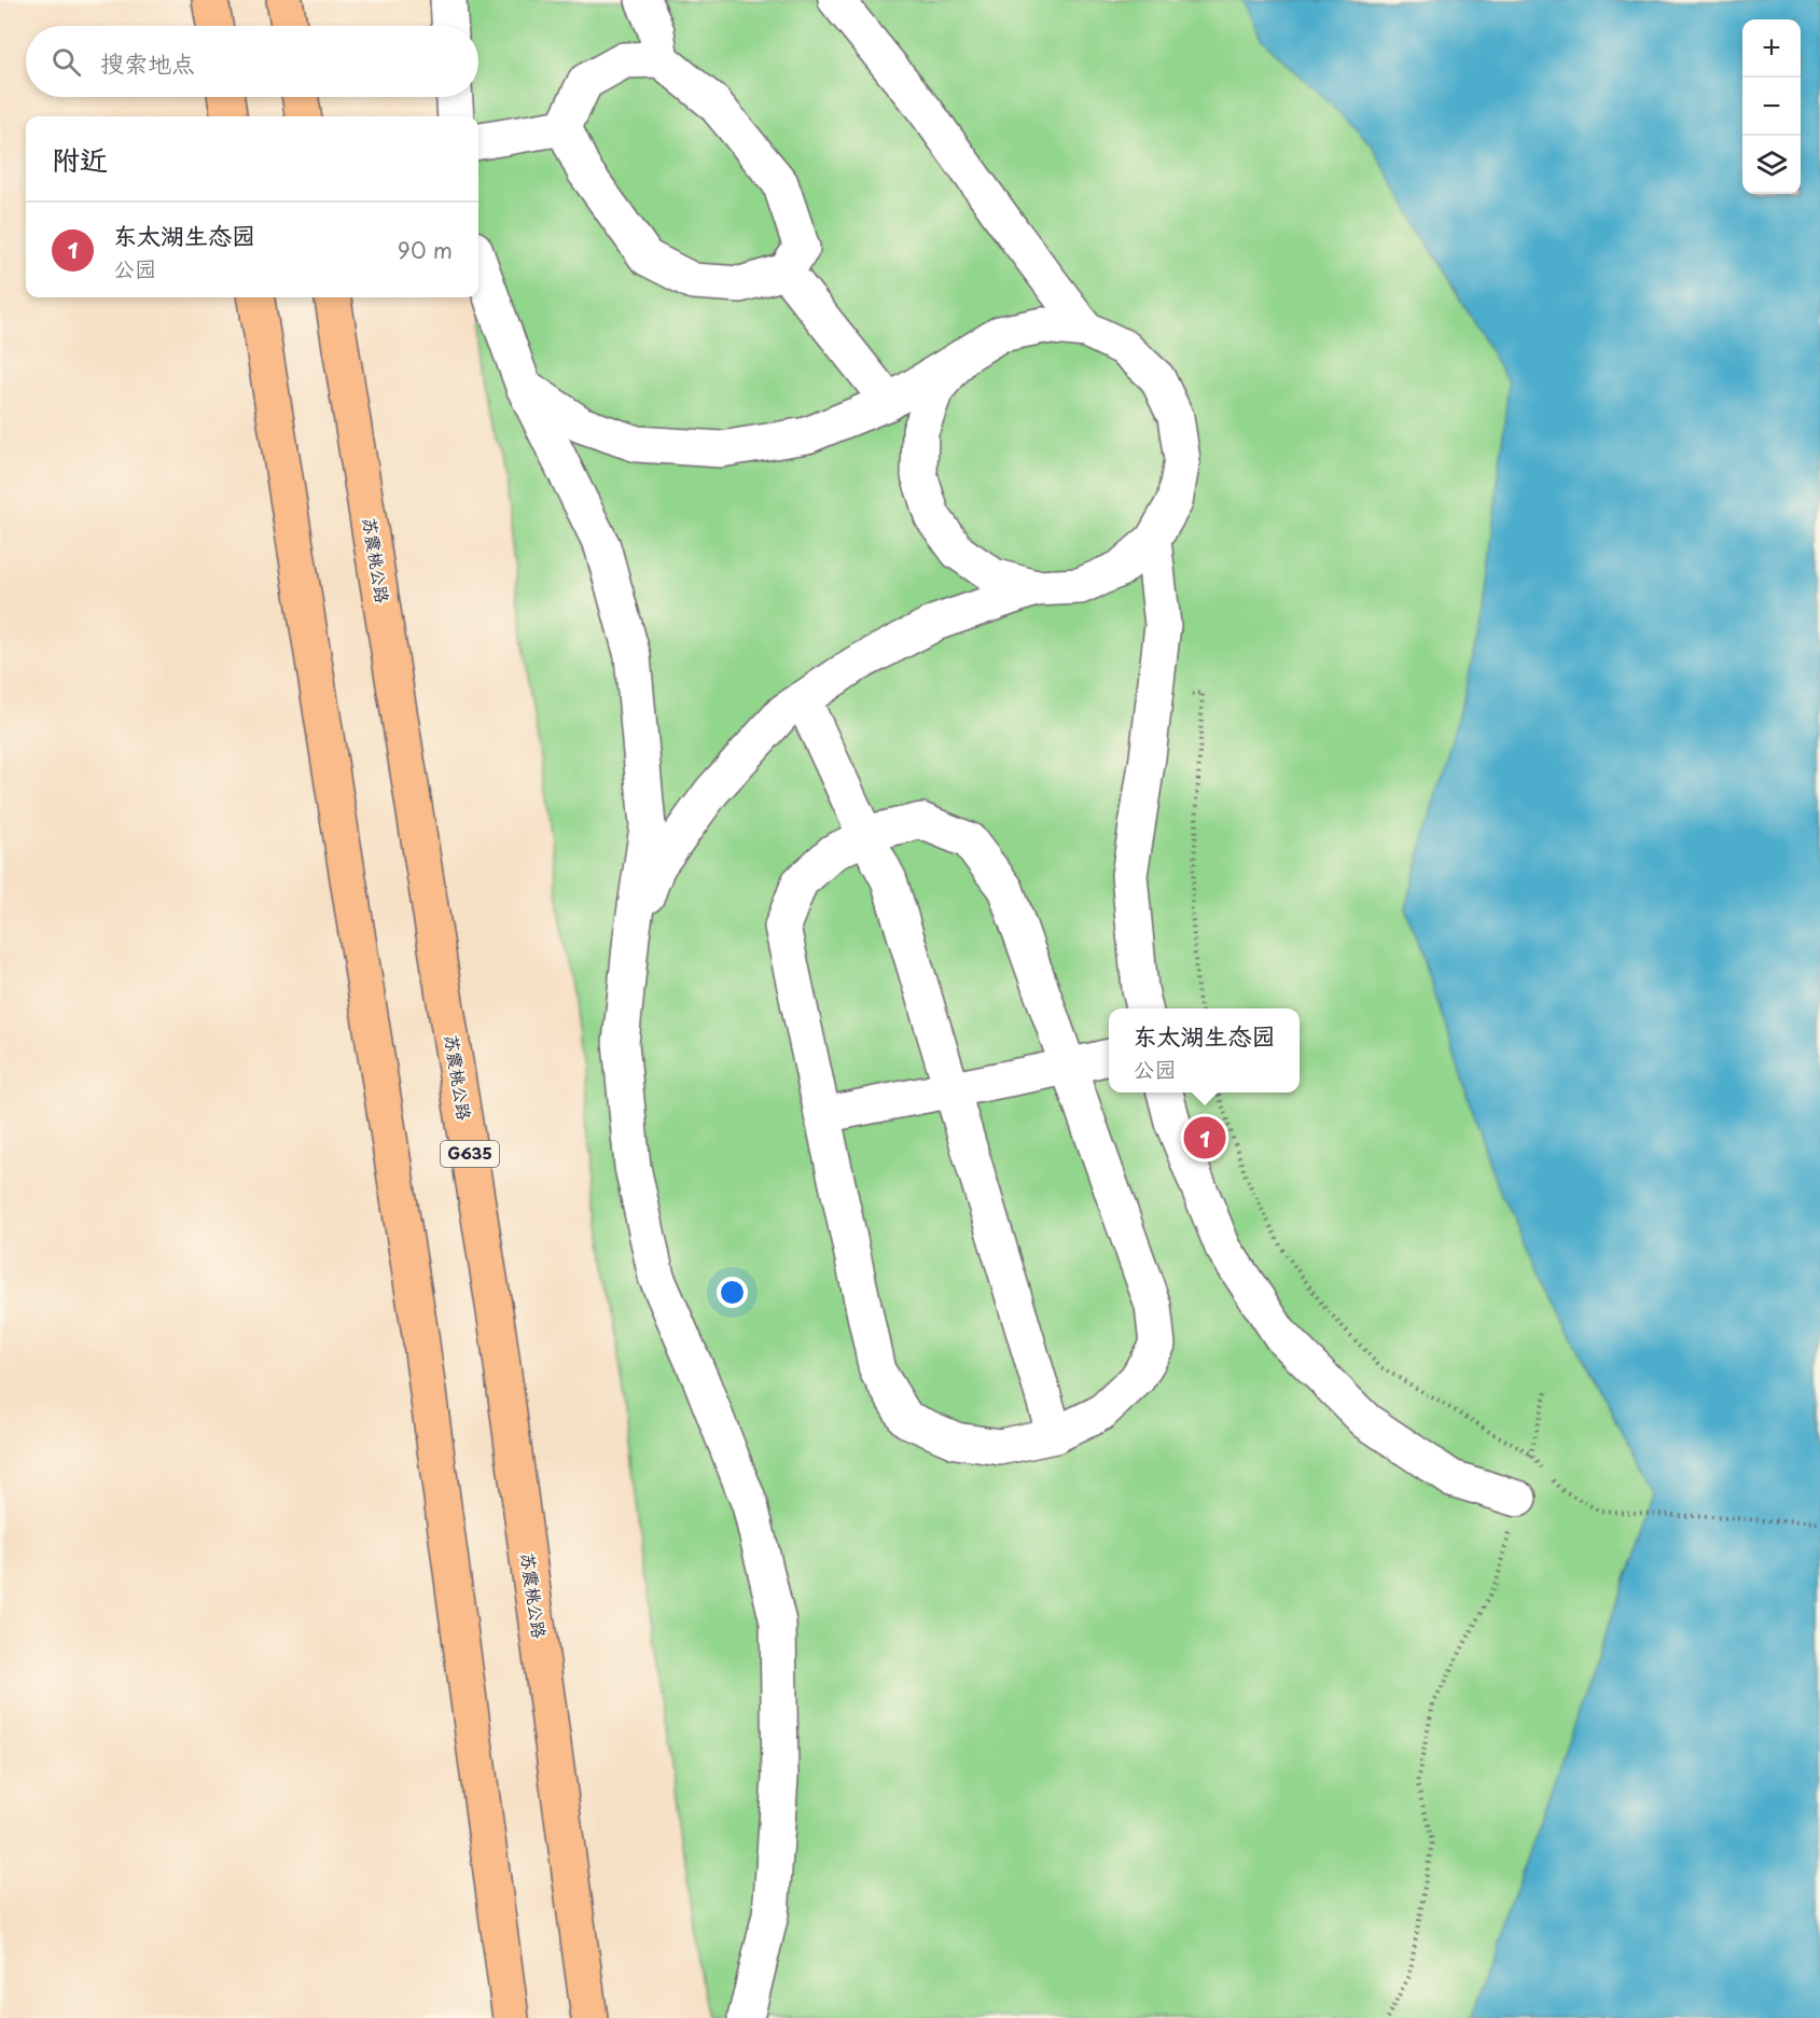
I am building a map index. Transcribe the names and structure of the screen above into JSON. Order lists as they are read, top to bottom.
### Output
{
  "streets": {
    "highway": ["苏震桃公路", "G635"]
  },
  "page": {
    "map_buttons": ["+", "−"],
    "search": "搜索地点",
    "heading": "附近",
    "list": [
      {
        "mark": "1",
        "name": "东太湖生态园",
        "note": "公园",
        "value": "90 m"
      }
    ],
    "popup": ["东太湖生态园", "公园"],
    "pins": "1"
  }
}
